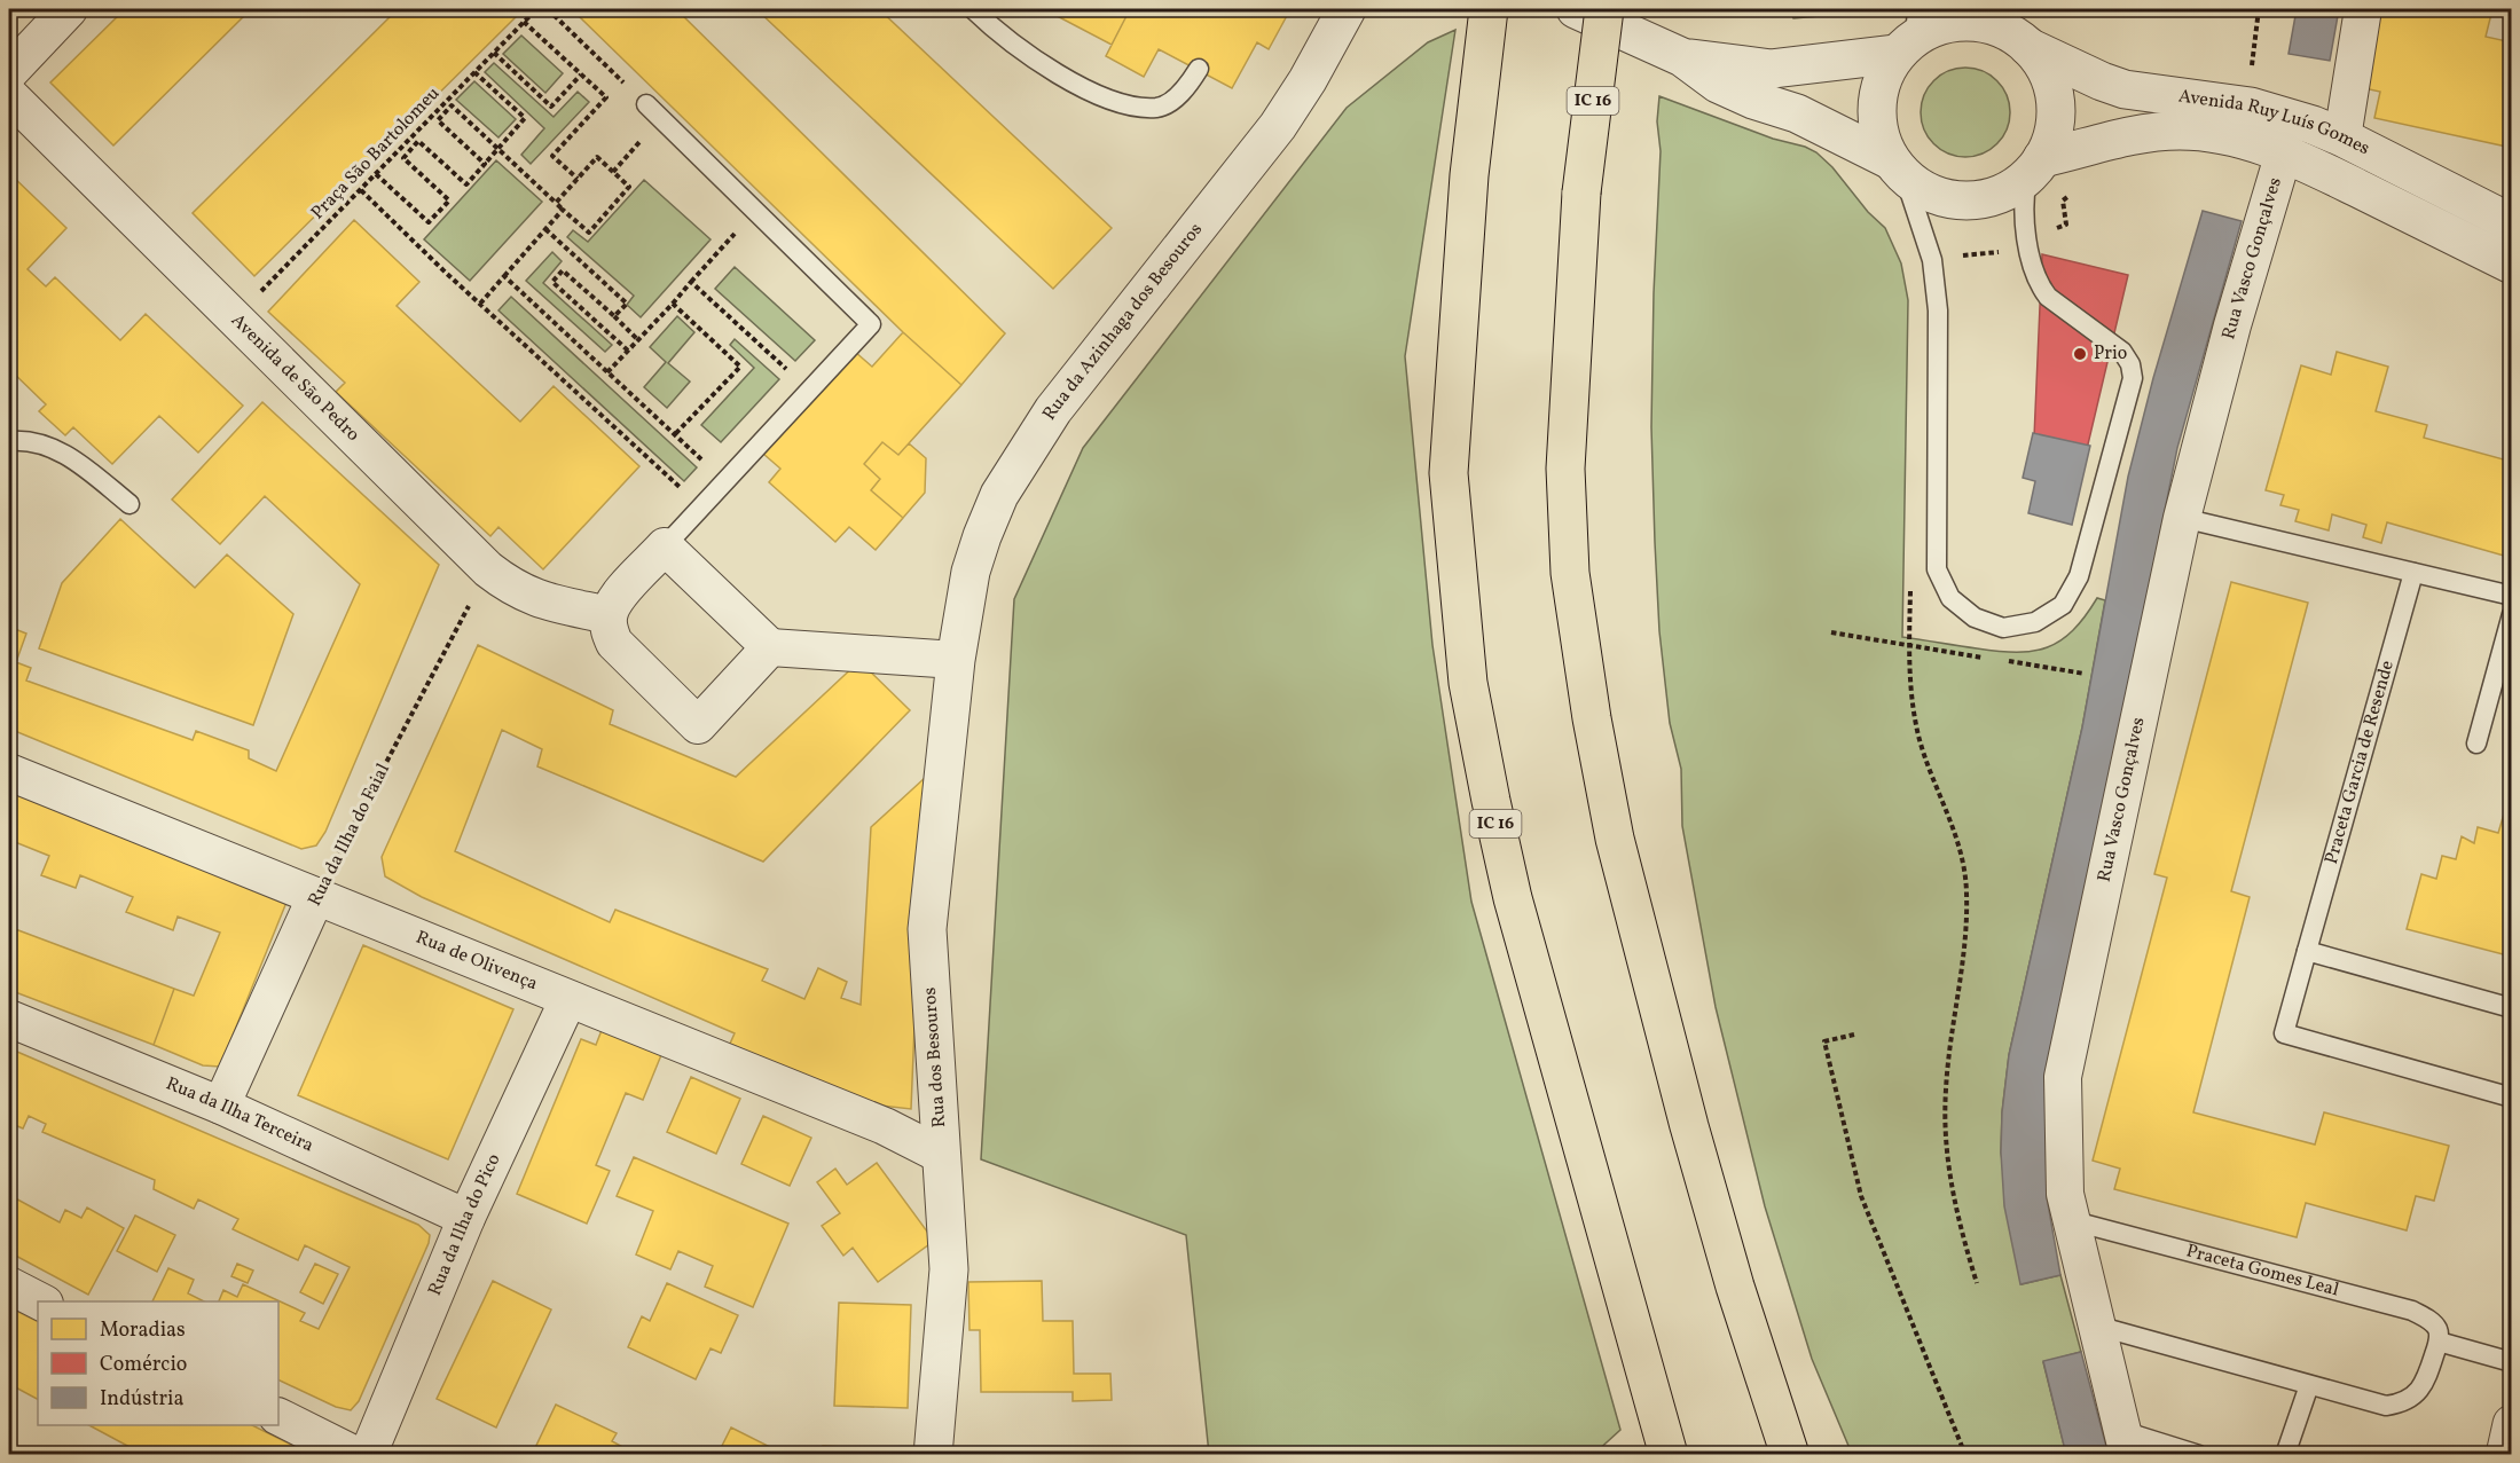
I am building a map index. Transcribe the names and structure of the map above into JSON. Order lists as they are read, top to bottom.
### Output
{
  "streets": {
    "highway": ["IC 16"],
    "street": [
      "Avenida Ruy Luís Gomes",
      "Rua Vasco Gonçalves",
      "Rua da Azinhaga dos Besouros",
      "Avenida de São Pedro",
      "Rua da Ilha do Faial",
      "Rua de Olivença",
      "Rua dos Besouros",
      "Rua da Ilha Terceira",
      "Rua da Ilha do Pico"
    ],
    "lane": ["Praceta Garcia de Resende", "Praceta Gomes Leal"],
    "path": ["Praça São Bartolomeu"]
  },
  "crossings": [
    ["Avenida Ruy Luís Gomes", "Rua Vasco Gonçalves"],
    ["Praça São Bartolomeu", "Avenida de São Pedro"],
    ["Rua Vasco Gonçalves", "Praceta Gomes Leal"],
    ["Rua da Azinhaga dos Besouros", "Rua dos Besouros"],
    ["Avenida de São Pedro", "Rua da Ilha do Faial"],
    ["Rua da Ilha do Faial", "Rua de Olivença"],
    ["Rua da Ilha do Faial", "Rua da Ilha Terceira"],
    ["Rua de Olivença", "Rua dos Besouros"],
    ["Rua de Olivença", "Rua da Ilha do Pico"],
    ["Rua da Ilha Terceira", "Rua da Ilha do Pico"]
  ],
  "places": ["Prio"],
  "legend": ["Moradias", "Comércio", "Indústria"]
}
